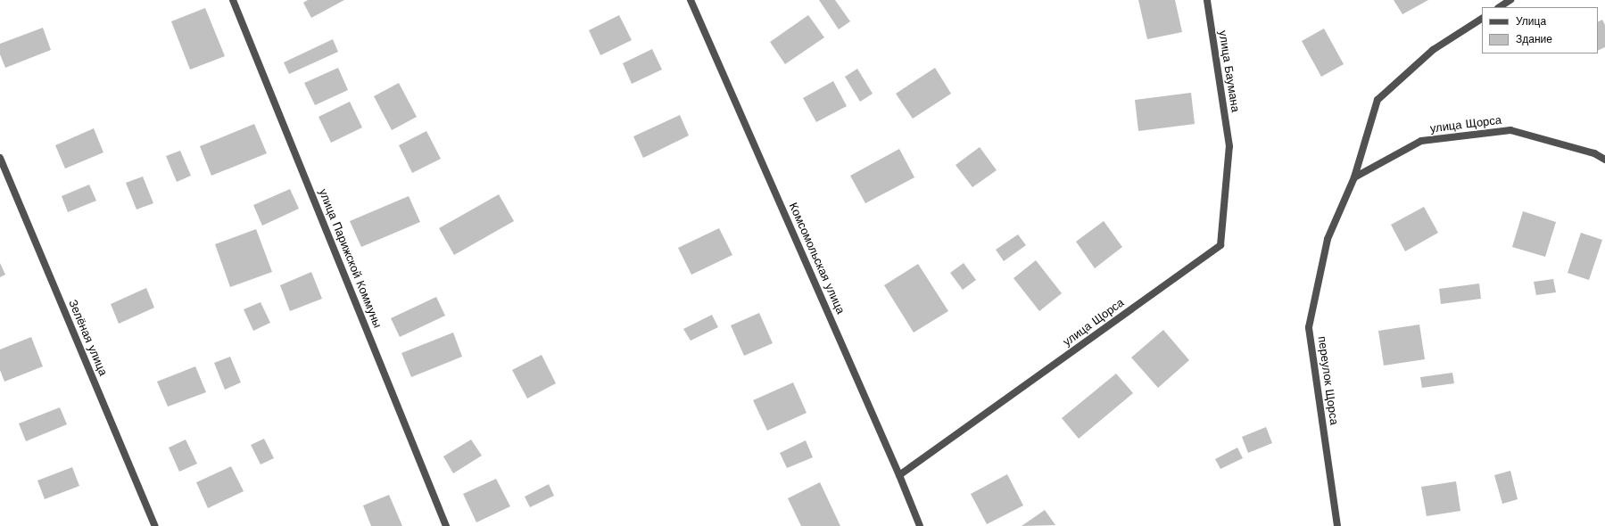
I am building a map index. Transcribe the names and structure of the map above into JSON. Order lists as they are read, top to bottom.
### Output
{
  "streets": {
    "street": [
      "улица Баумана",
      "улица Щорса",
      "улица Парижской Коммуны",
      "Комсомольская улица",
      "Зелёная улица",
      "переулок Щорса"
    ]
  },
  "crossings": [
    ["улица Баумана", "улица Щорса"],
    ["улица Щорса", "Комсомольская улица"],
    ["улица Щорса", "переулок Щорса"]
  ],
  "legend": ["Улица", "Здание"]
}
